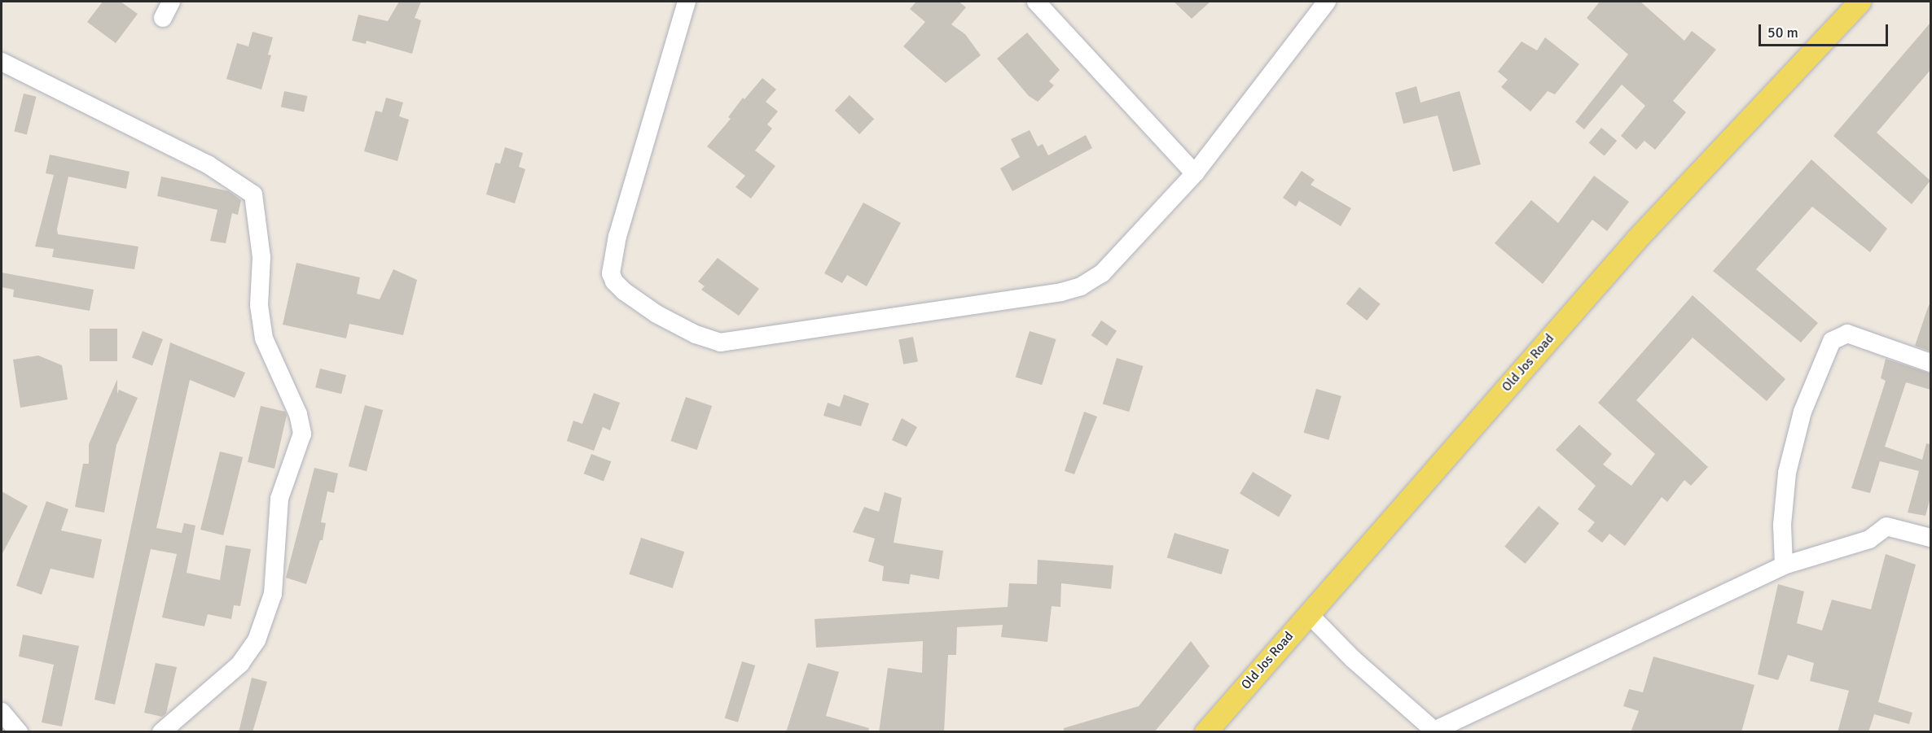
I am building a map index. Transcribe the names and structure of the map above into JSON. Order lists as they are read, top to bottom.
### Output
{
  "streets": {
    "main road": ["Old Jos Road"]
  },
  "scale_bar": "50 m"
}
